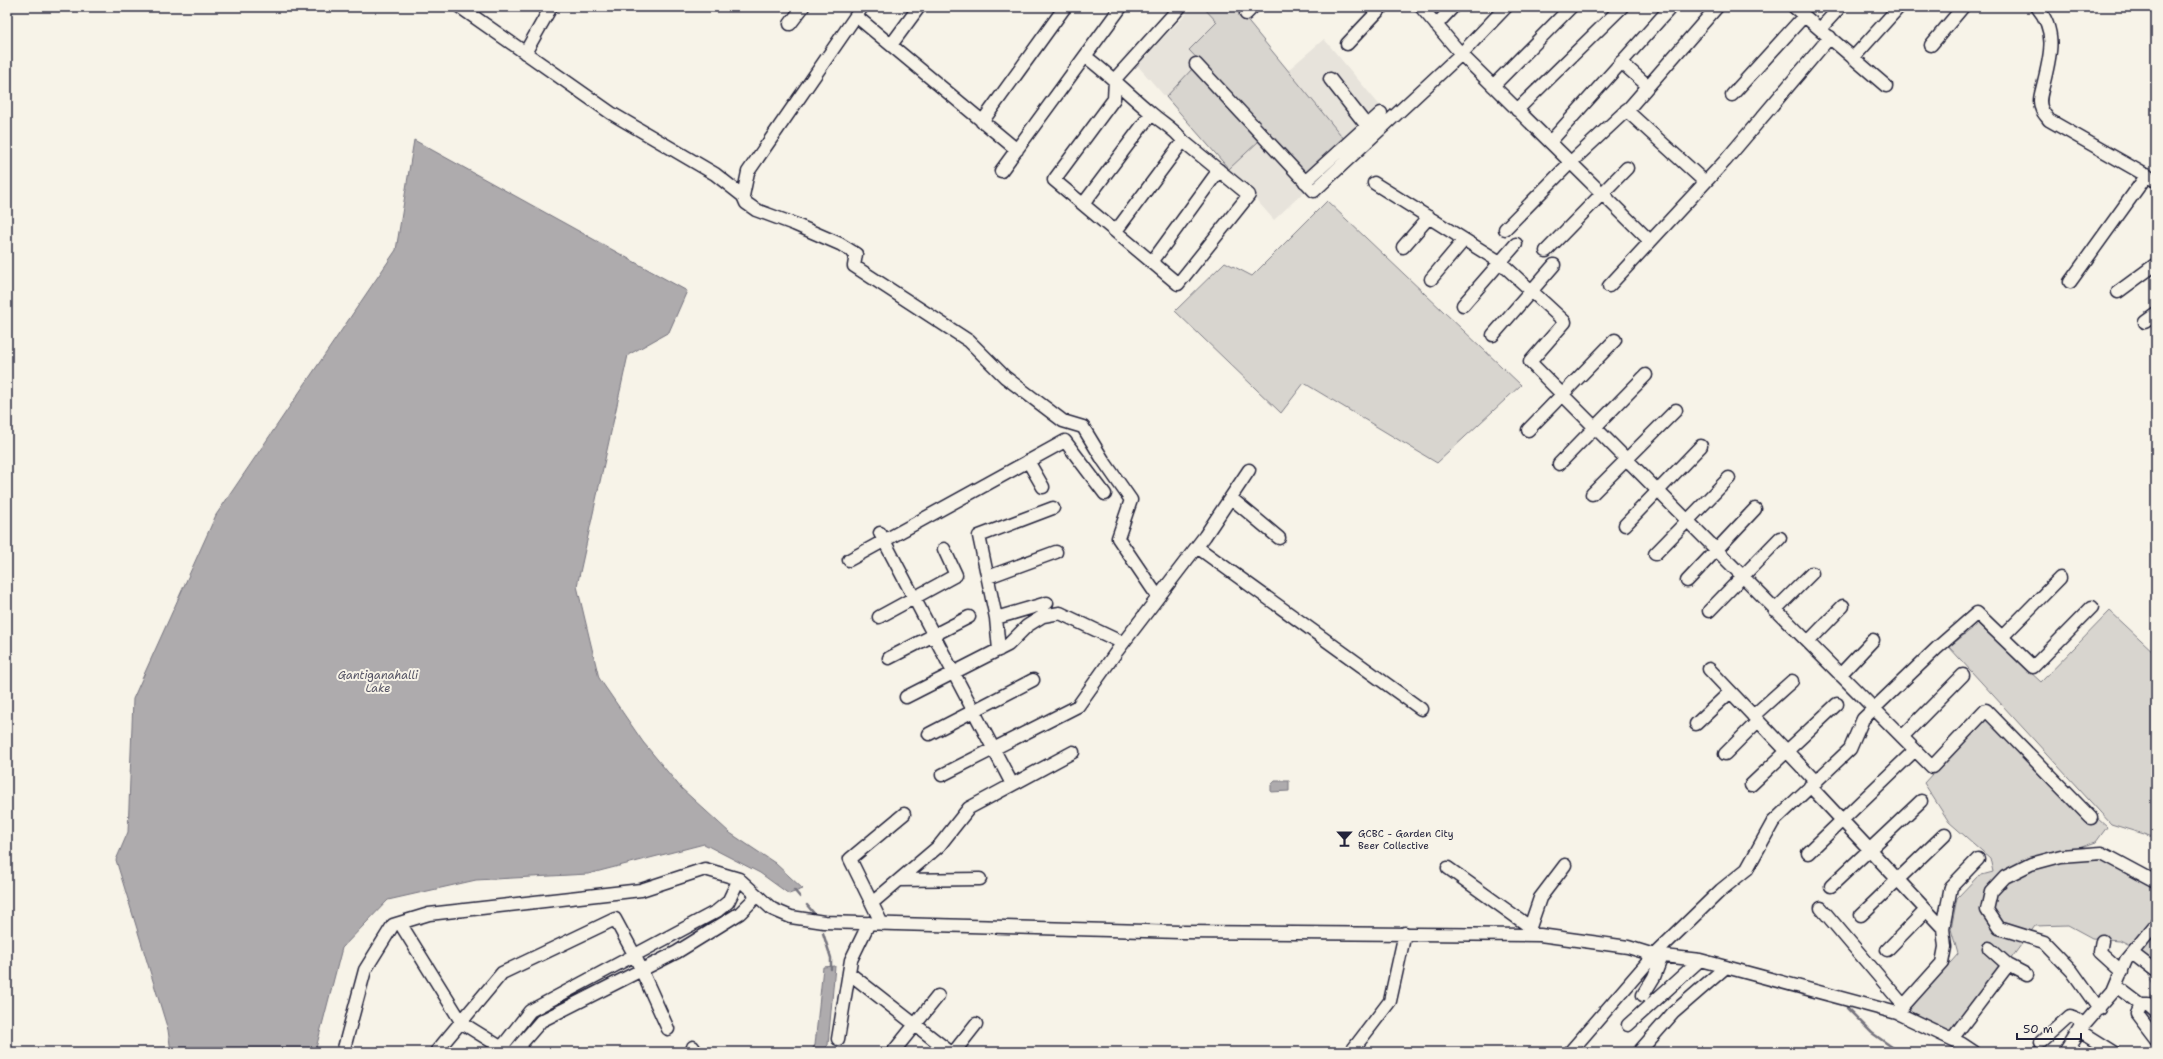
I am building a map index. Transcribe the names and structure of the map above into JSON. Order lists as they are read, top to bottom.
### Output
{
  "water": ["Gantiganahalli Lake"],
  "places": {
    "bar": ["GCBC - Garden City Beer Collective"]
  },
  "scale_bar": "50 m"
}
